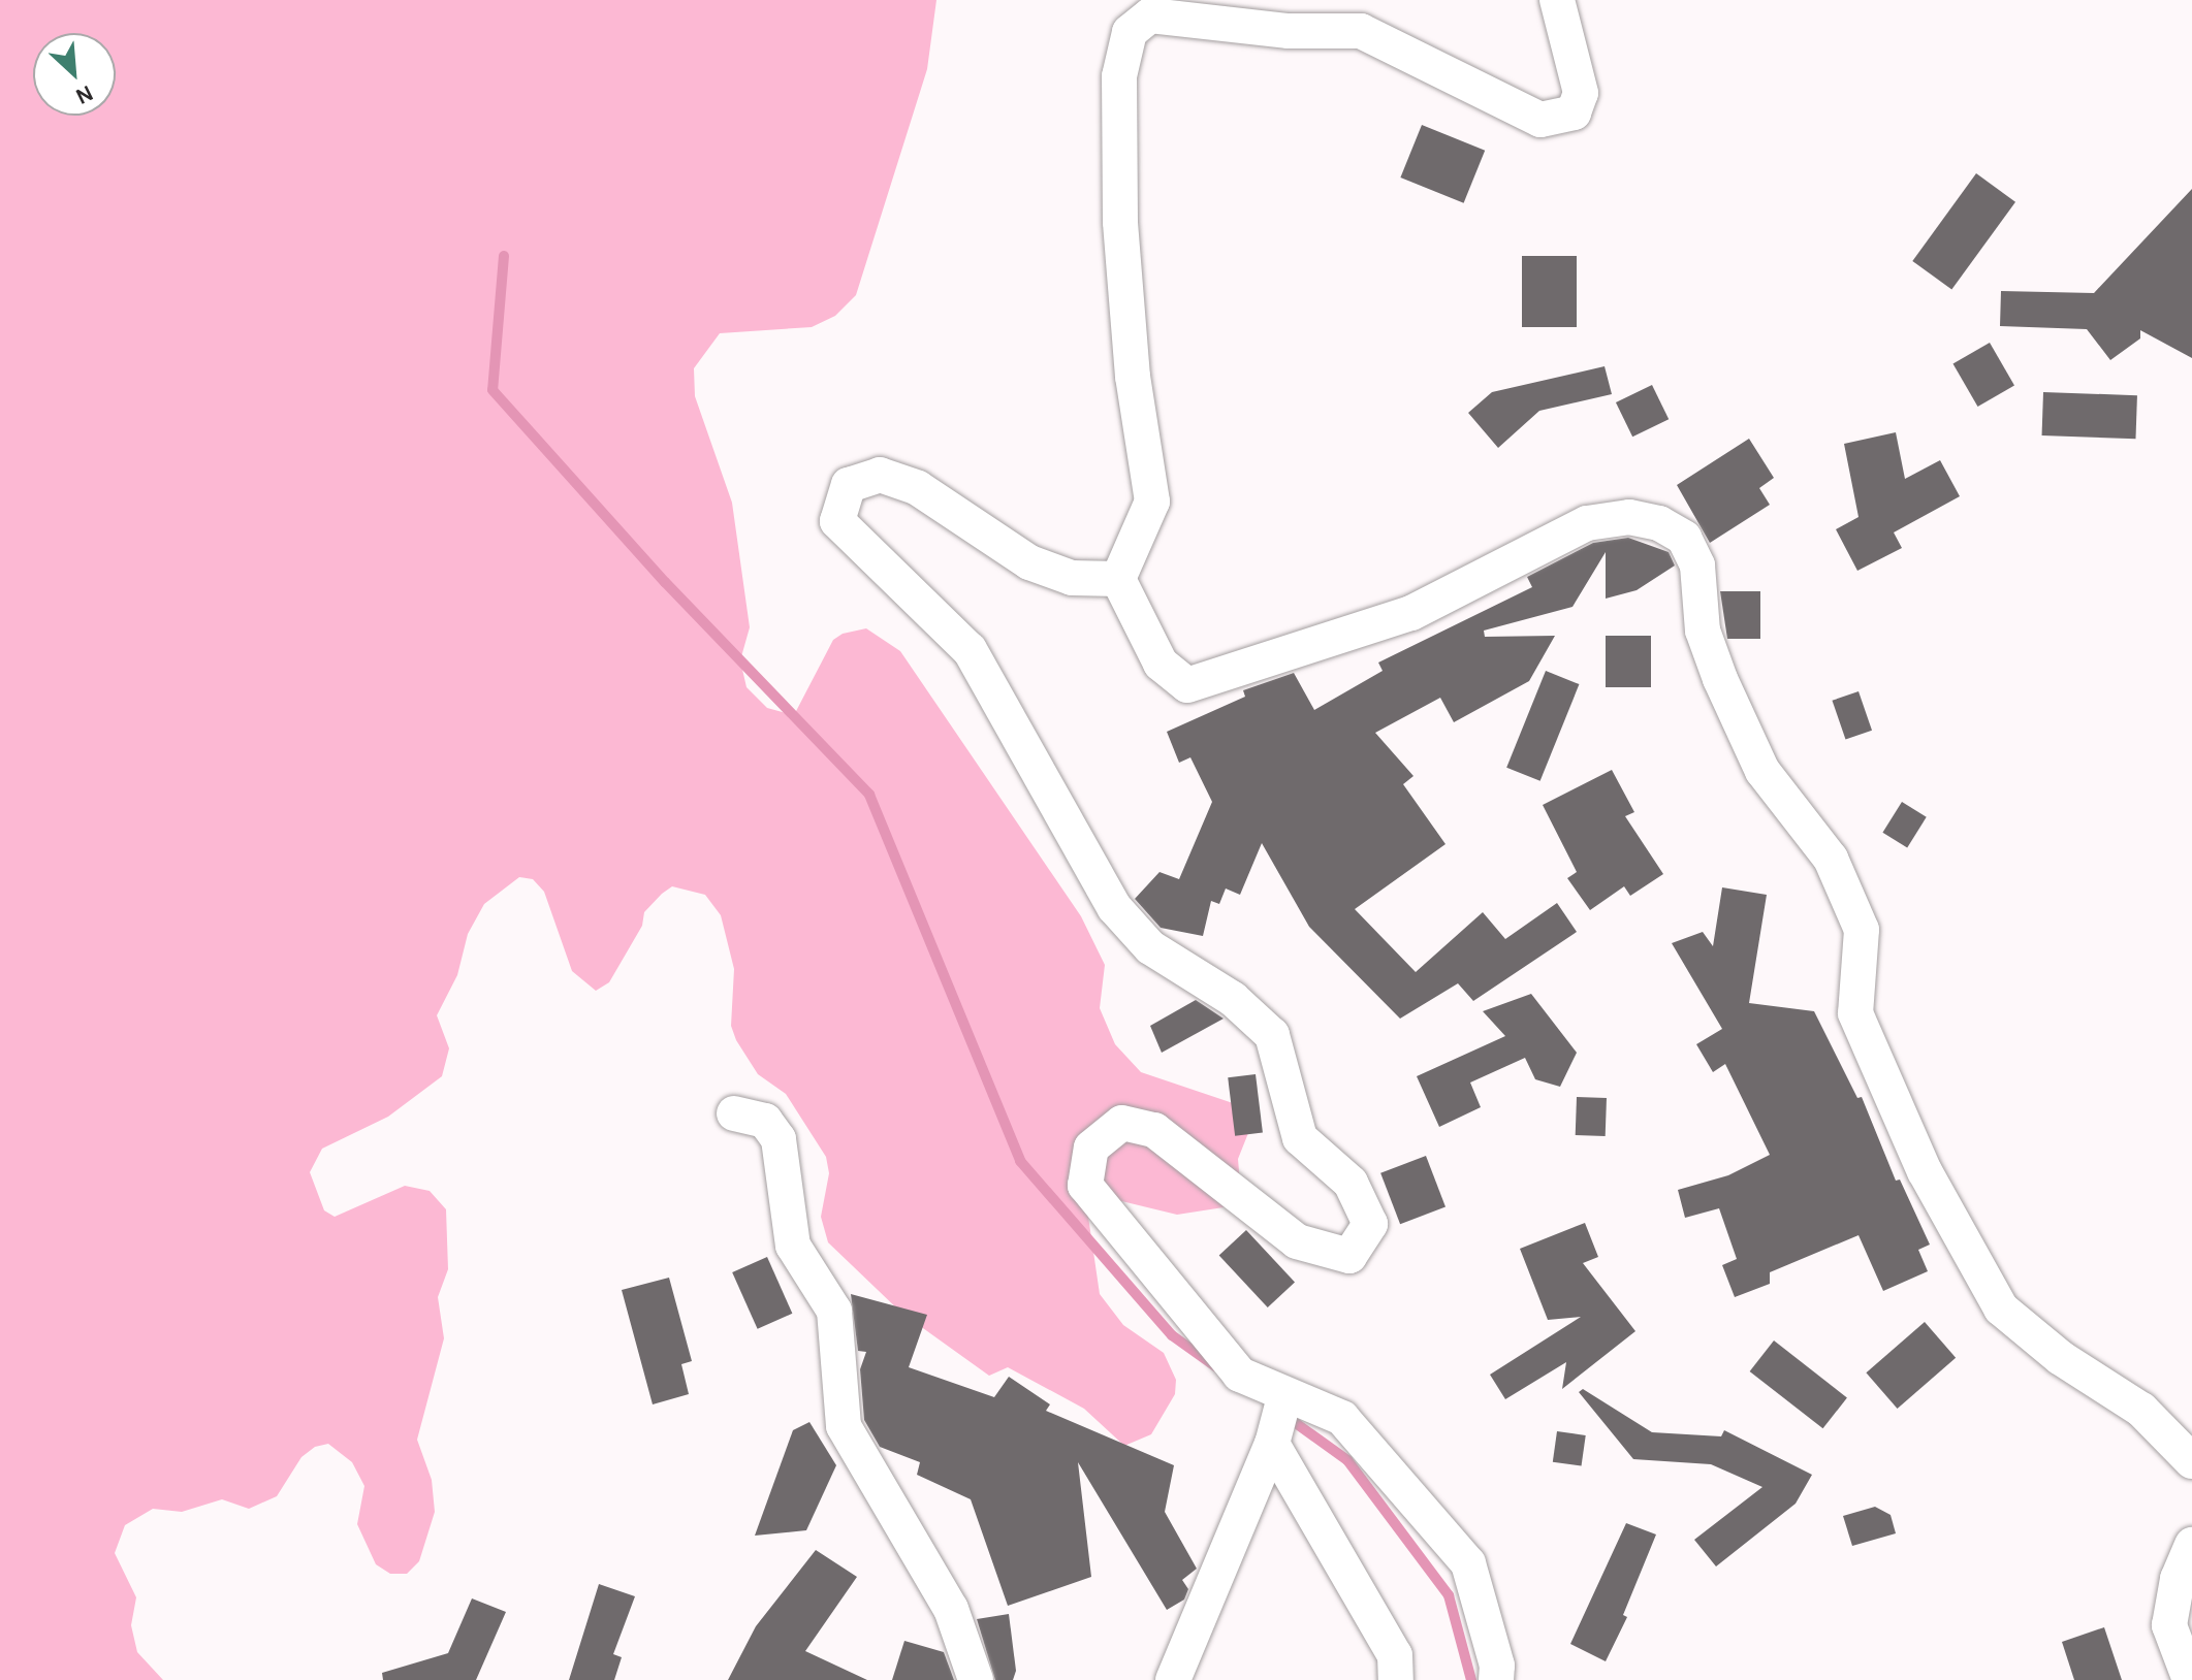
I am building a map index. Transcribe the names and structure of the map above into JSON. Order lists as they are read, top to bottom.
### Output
{
  "north": "bottom right"
}
